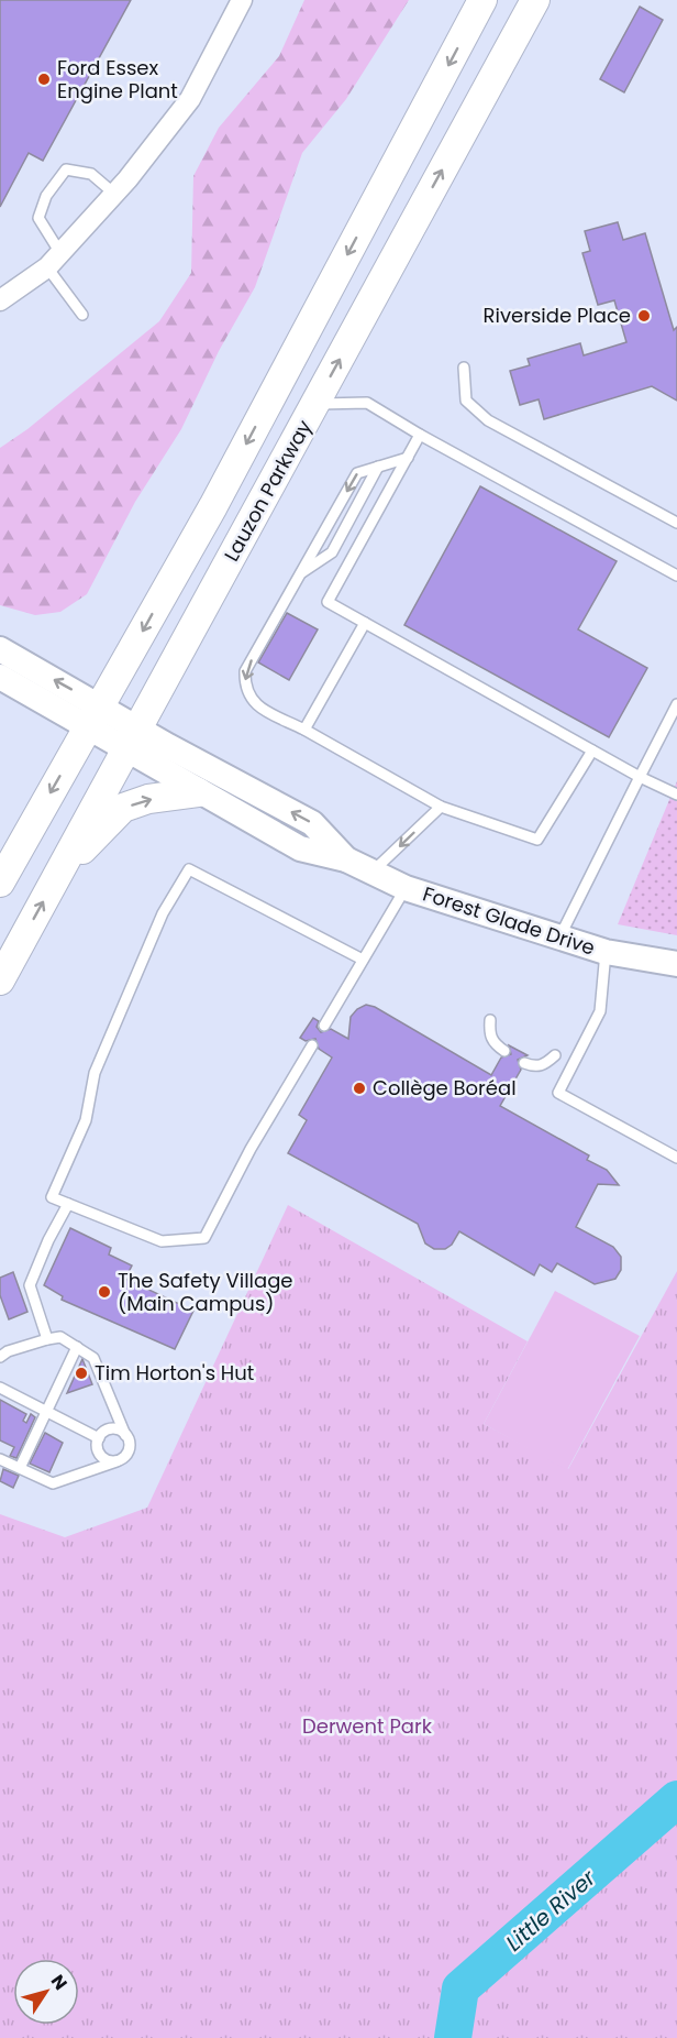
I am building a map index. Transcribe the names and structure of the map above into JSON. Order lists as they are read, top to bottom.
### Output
{
  "streets": {
    "main road": ["Lauzon Parkway"],
    "street": ["Forest Glade Drive"]
  },
  "crossings": [
    ["Lauzon Parkway", "Forest Glade Drive"]
  ],
  "water": ["Little River"],
  "parks": ["Derwent Park"],
  "places": [
    "Ford Essex Engine Plant",
    "Riverside Place",
    "Collège Boréal",
    "The Safety Village (Main Campus)",
    "Tim Horton's Hut"
  ],
  "north": "top right"
}
